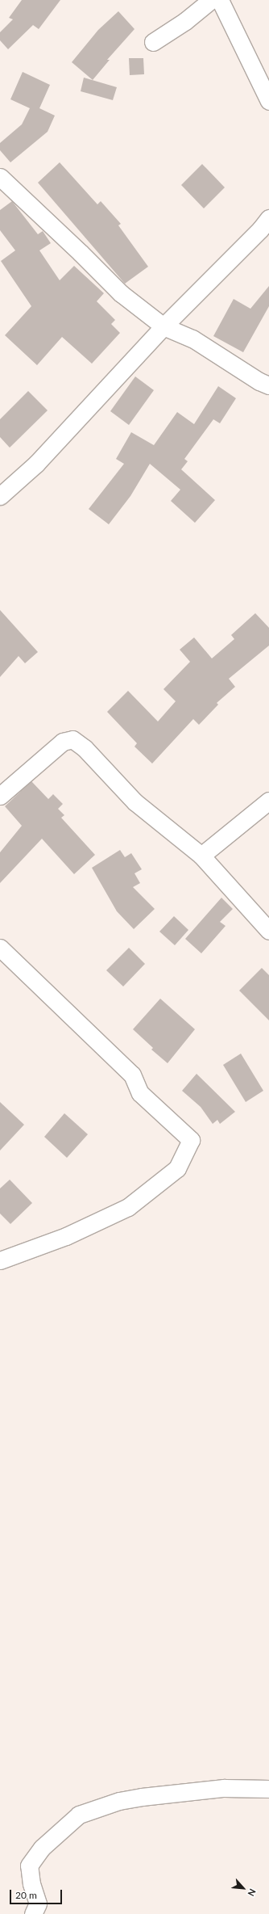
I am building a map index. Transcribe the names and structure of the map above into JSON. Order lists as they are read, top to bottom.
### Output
{
  "scale_bar": "20 m",
  "north": "bottom right"
}
